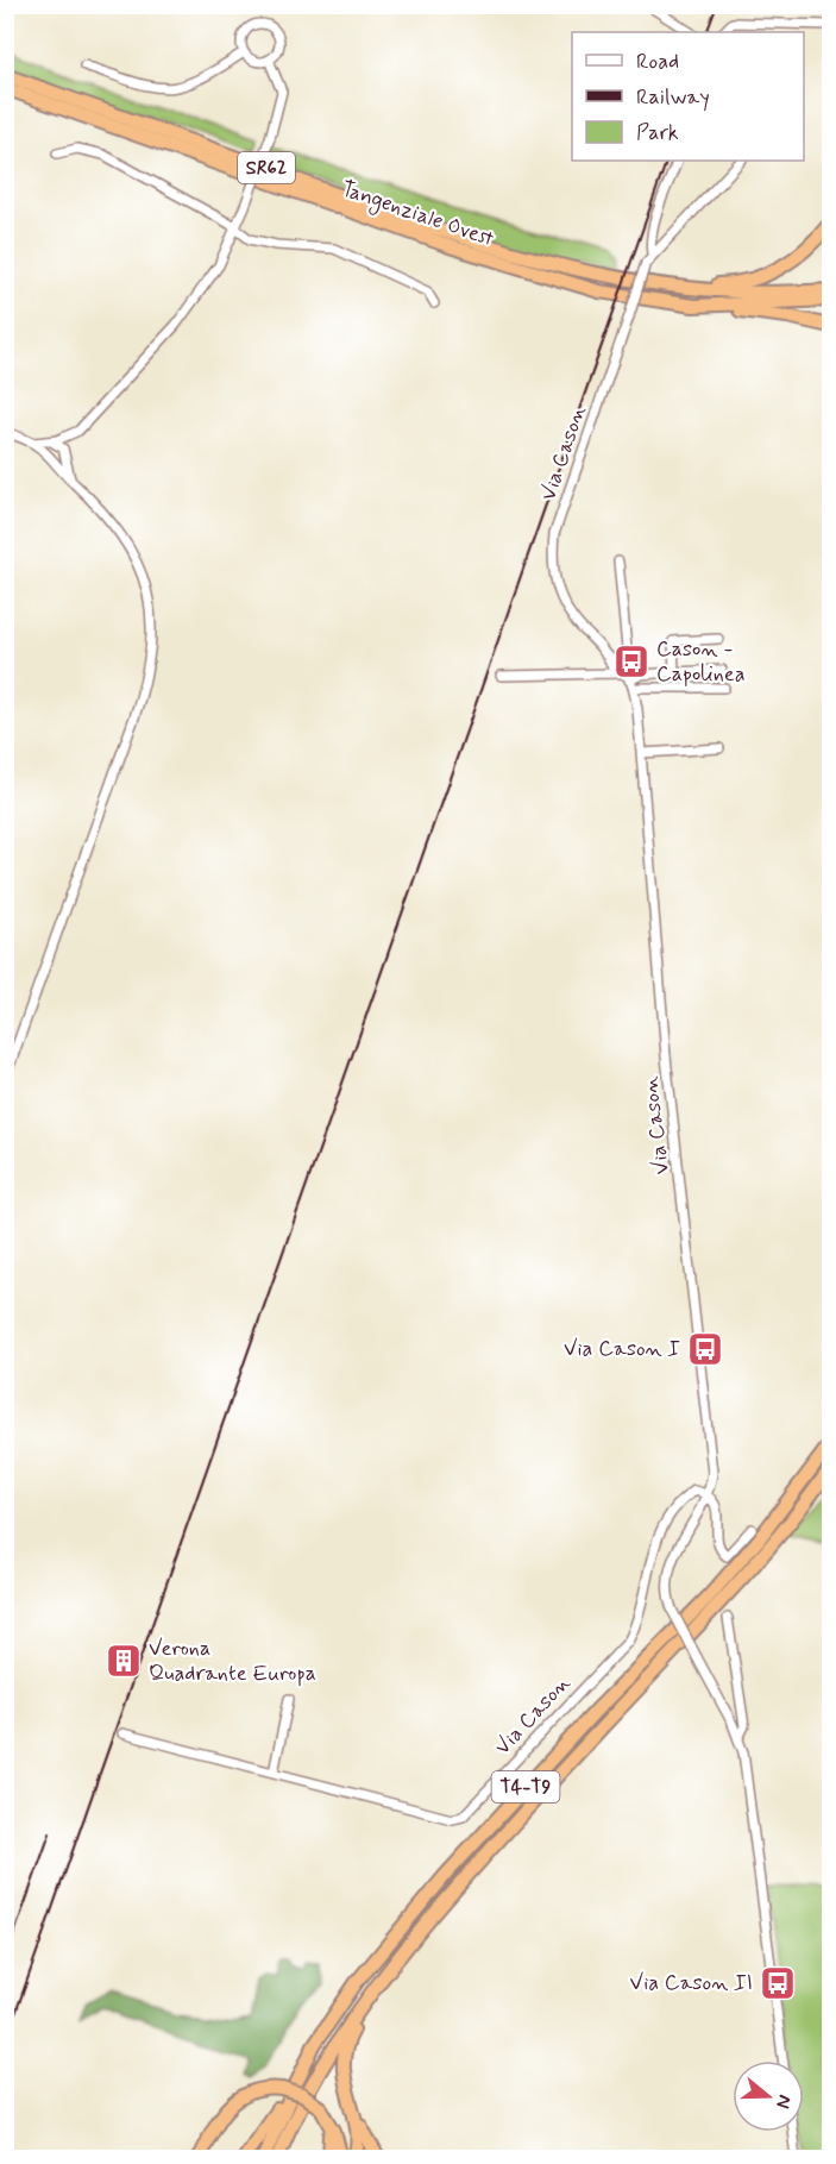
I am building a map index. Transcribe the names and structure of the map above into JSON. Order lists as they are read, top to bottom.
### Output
{
  "streets": {
    "highway": ["SR62", "Tangenziale Ovest", "T4-T9"],
    "street": ["Via Cason"]
  },
  "places": {
    "bus stop": ["Cason - Capolinea", "Via Cason I", "Via Cason II"],
    "building": ["Verona Quadrante Europa"]
  },
  "legend": ["Road", "Railway", "Park"],
  "north": "right"
}
